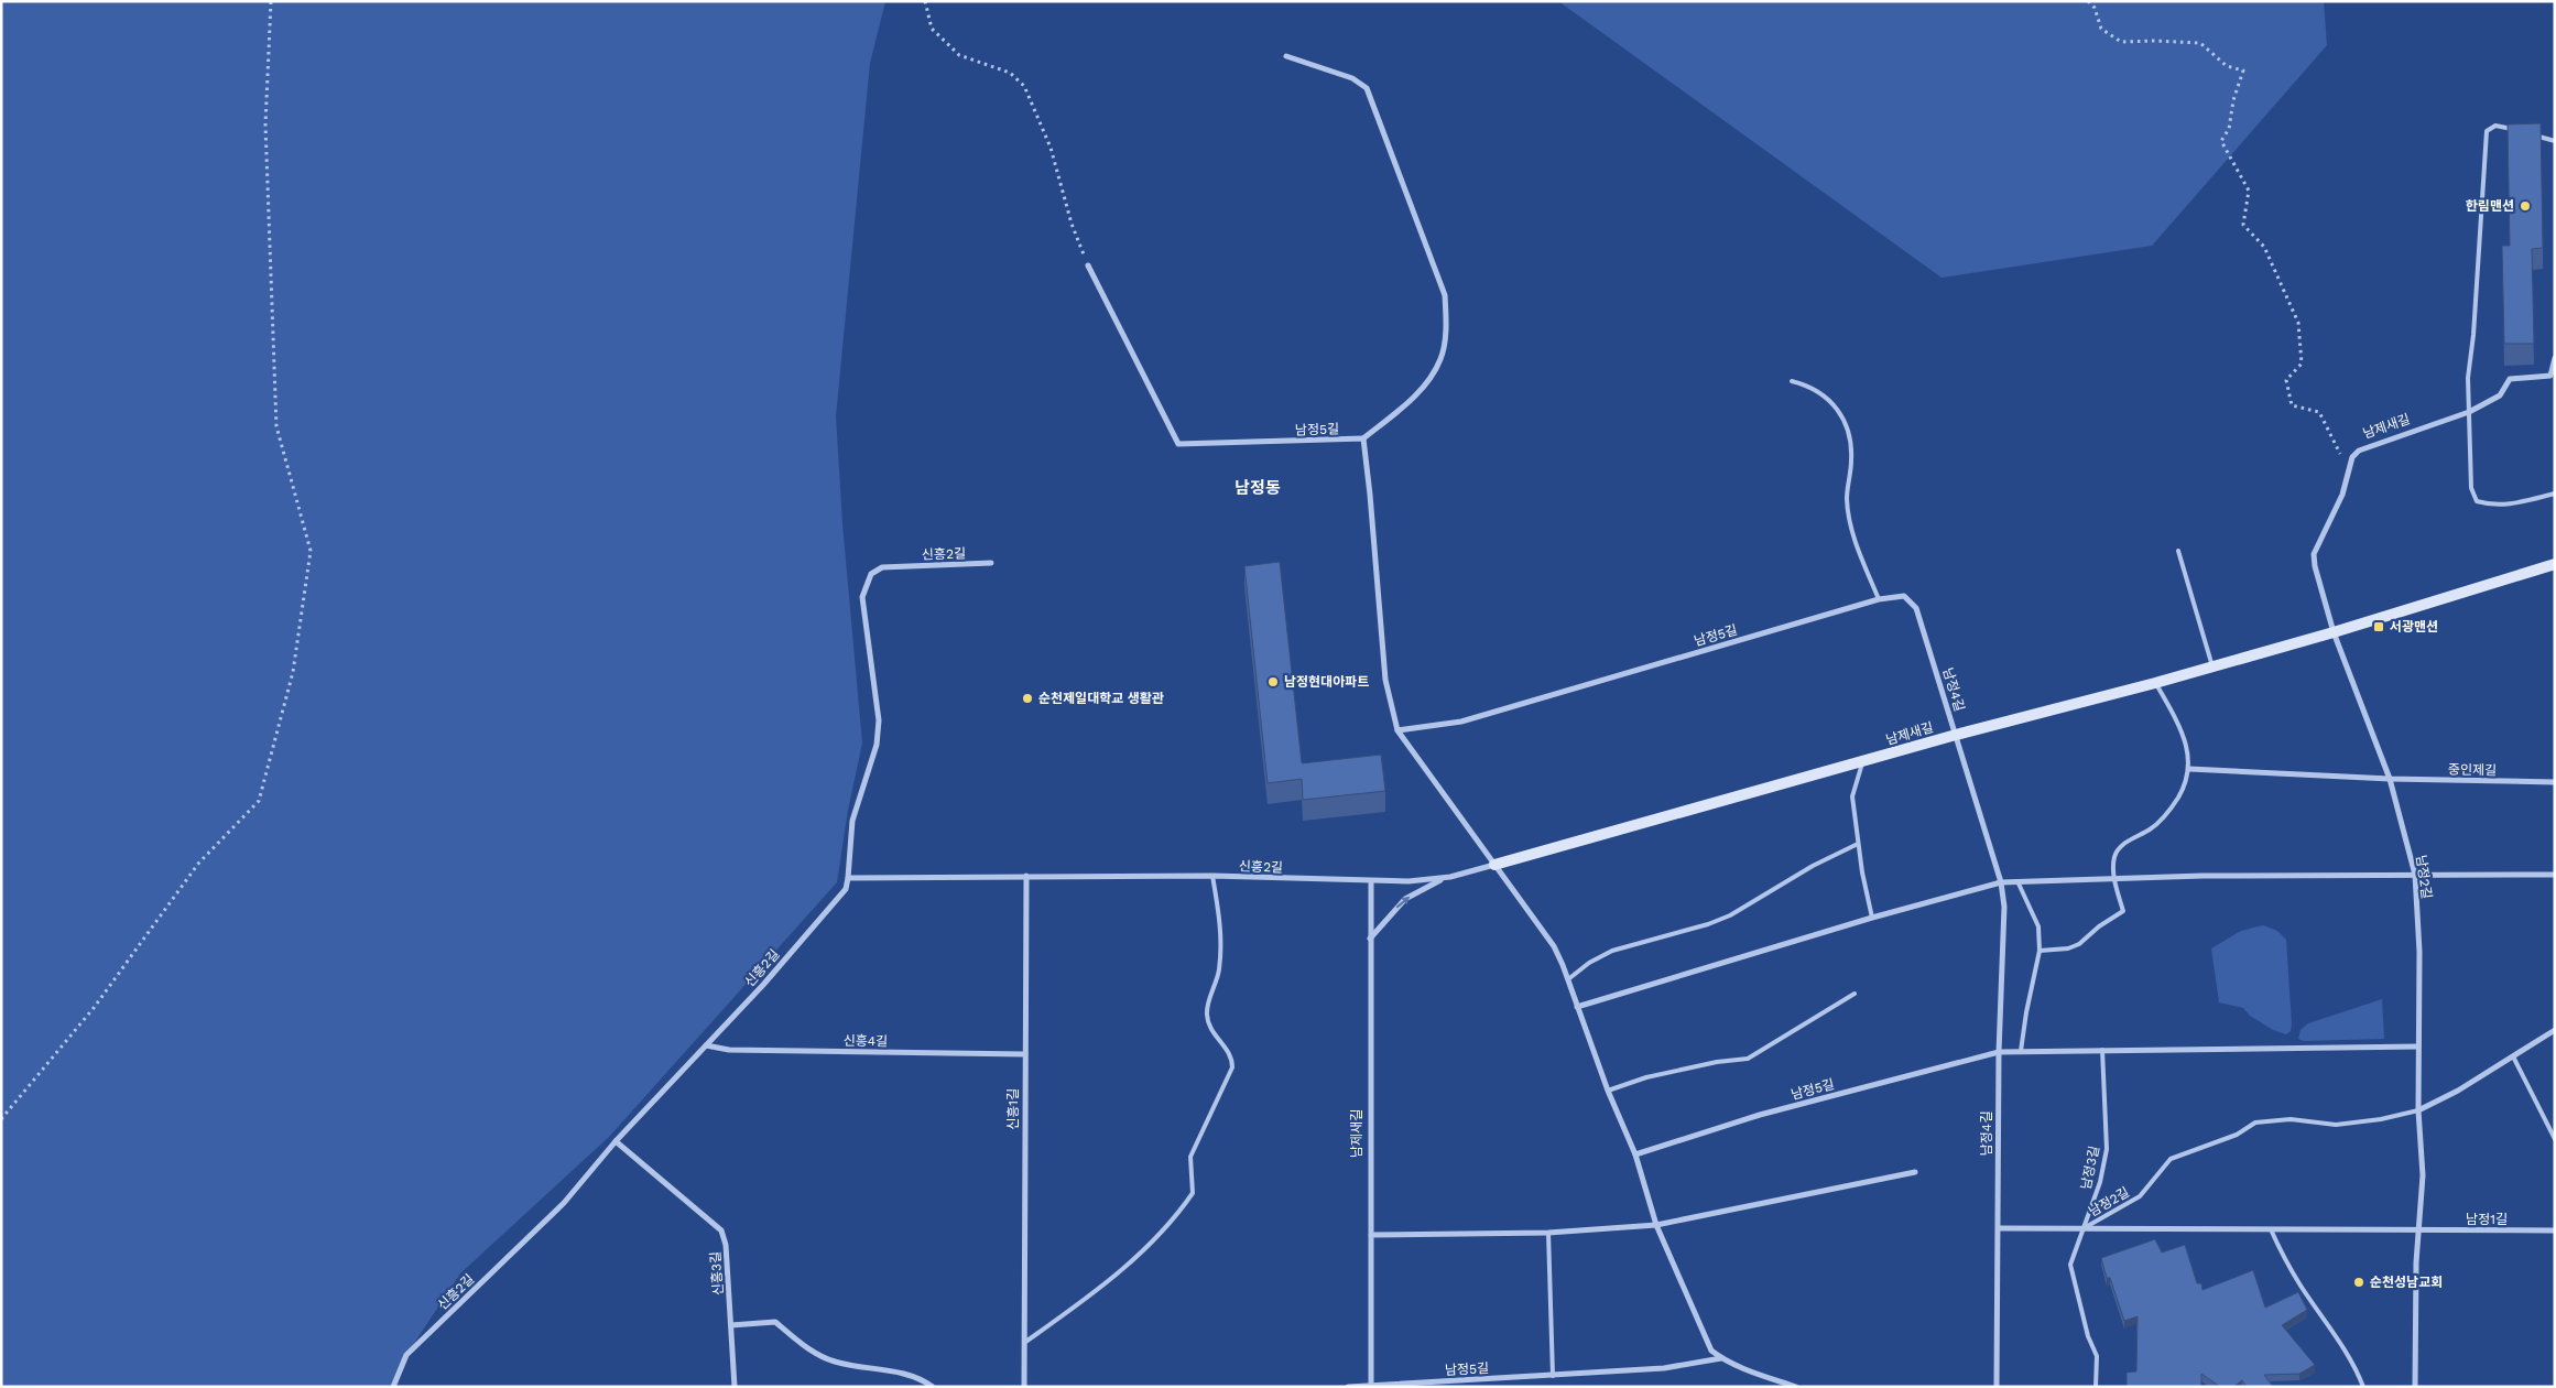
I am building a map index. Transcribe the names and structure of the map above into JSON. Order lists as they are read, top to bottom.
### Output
{
  "streets": {
    "street": [
      "남제새길",
      "남정5길",
      "신흥2길",
      "남정4길",
      "중인제길",
      "남정2길",
      "신흥4길",
      "신흥1길",
      "남정1길",
      "신흥3길"
    ],
    "lane": ["남정3길"]
  },
  "crossings": [
    ["남제새길", "남정5길"],
    ["남제새길", "신흥2길"],
    ["남제새길", "남정4길"],
    ["남제새길", "남정2길"],
    ["남정5길", "남정4길"],
    ["신흥2길", "신흥4길"],
    ["신흥2길", "신흥1길"],
    ["신흥2길", "신흥3길"],
    ["중인제길", "남정2길"],
    ["남정2길", "남정3길"],
    ["남정2길", "남정1길"],
    ["신흥4길", "신흥1길"]
  ],
  "districts": ["남정동"],
  "places": {
    "other": [
      "한림맨션",
      "남정현대아파트",
      "순천제일대학교 생활관",
      "순천성남교회"
    ],
    "transit": ["서광맨션"]
  }
}
